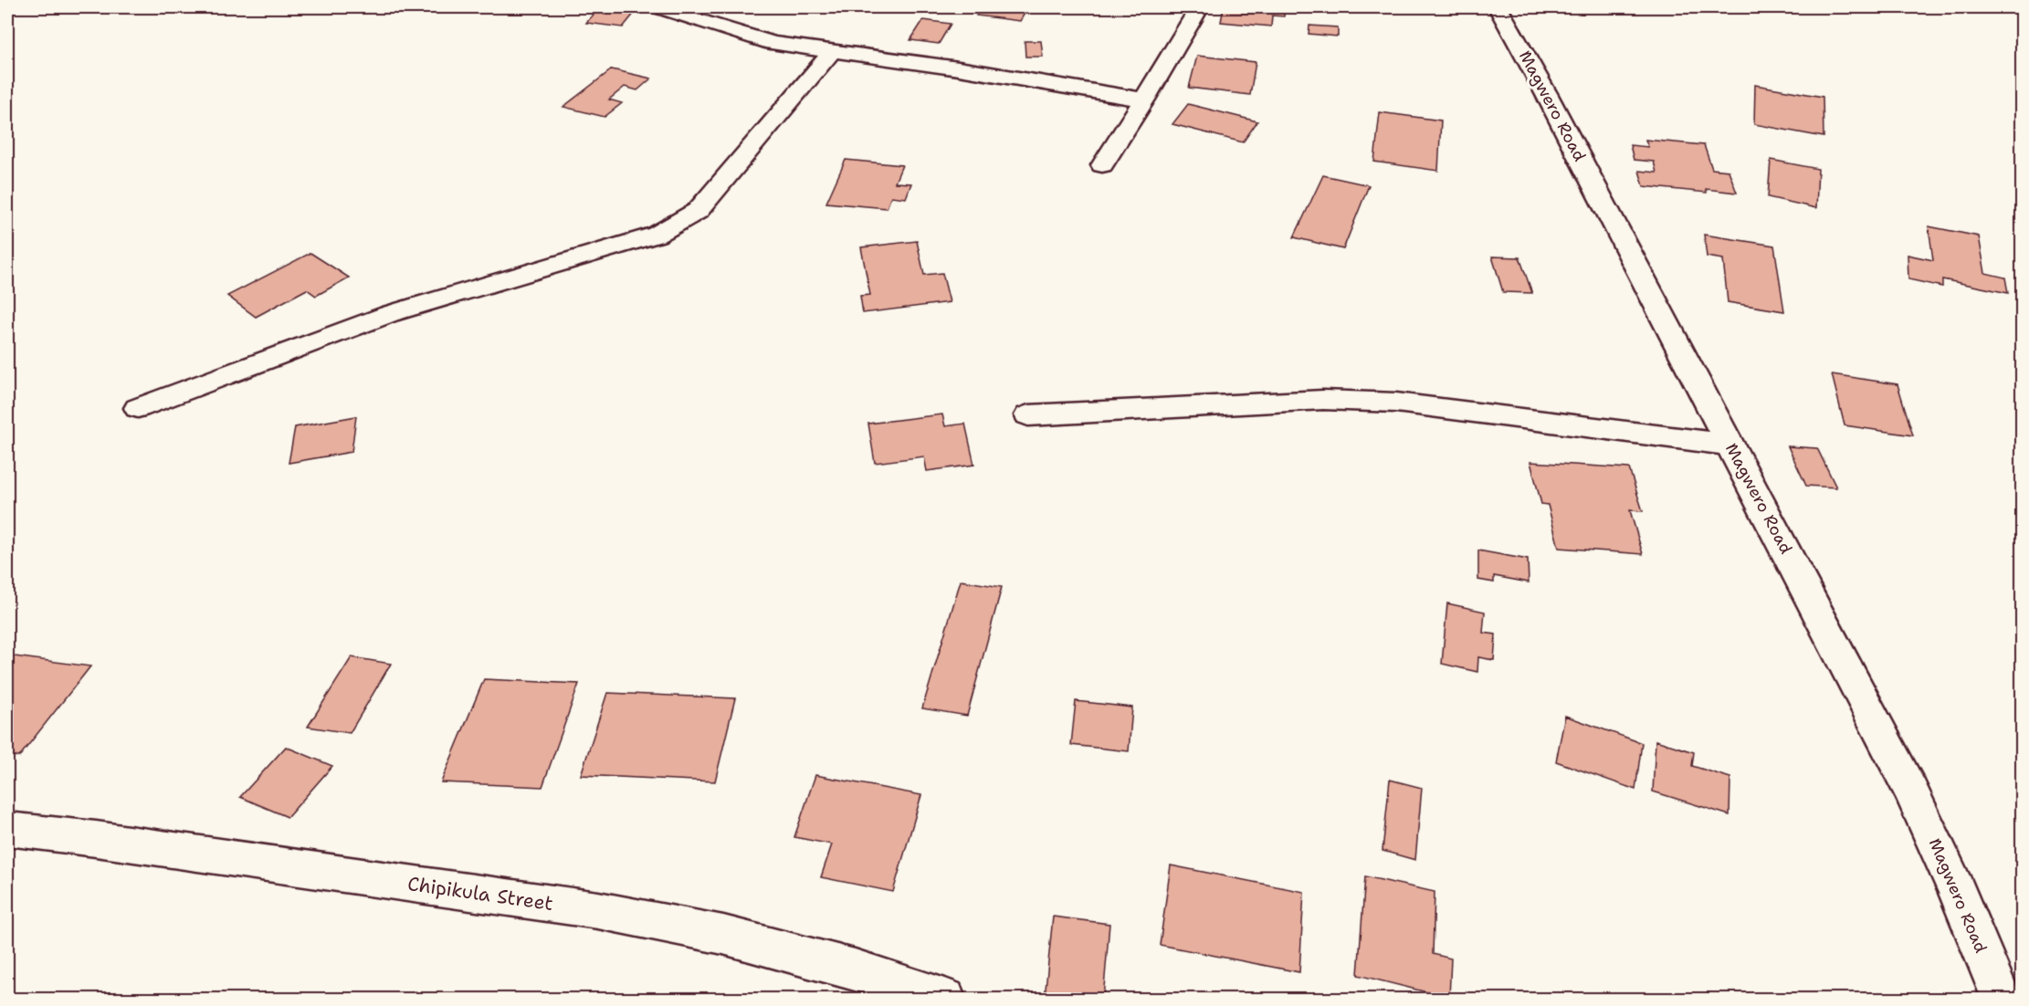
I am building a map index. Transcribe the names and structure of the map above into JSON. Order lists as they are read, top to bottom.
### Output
{
  "streets": {
    "street": ["Magwero Road", "Chipikula Street"]
  }
}
